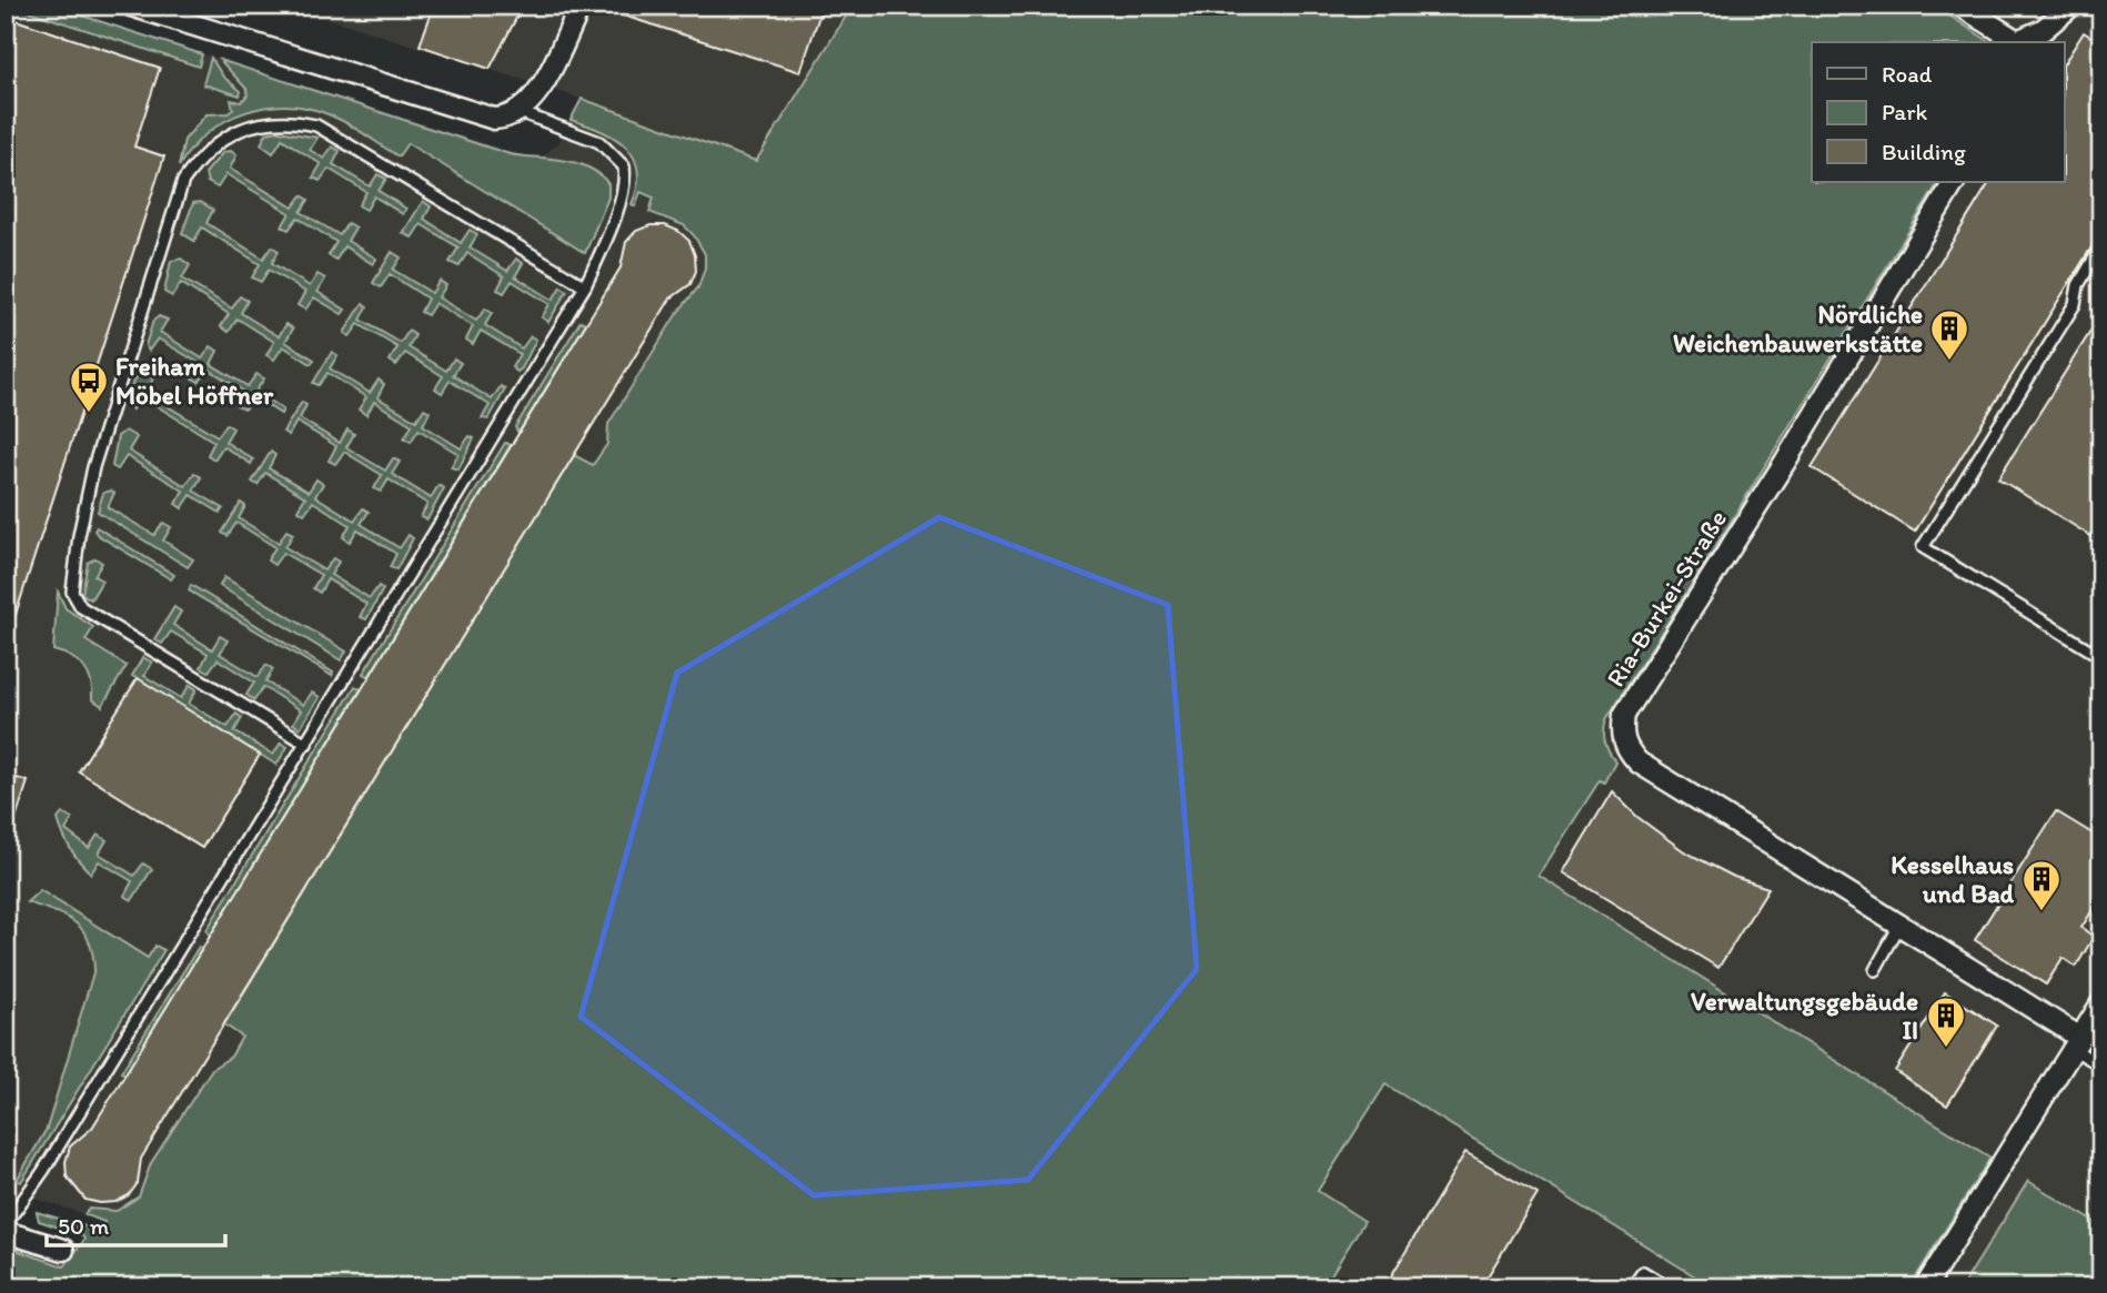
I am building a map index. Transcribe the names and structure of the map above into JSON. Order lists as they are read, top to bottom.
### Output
{
  "streets": {
    "street": ["Ria-Burkei-Straße"]
  },
  "places": {
    "building": ["Nördliche Weichenbauwerkstätte", "Kesselhaus und Bad", "Verwaltungsgebäude II"],
    "bus stop": ["Freiham Möbel Höffner"]
  },
  "legend": ["Road", "Park", "Building"],
  "scale_bar": "50 m"
}
